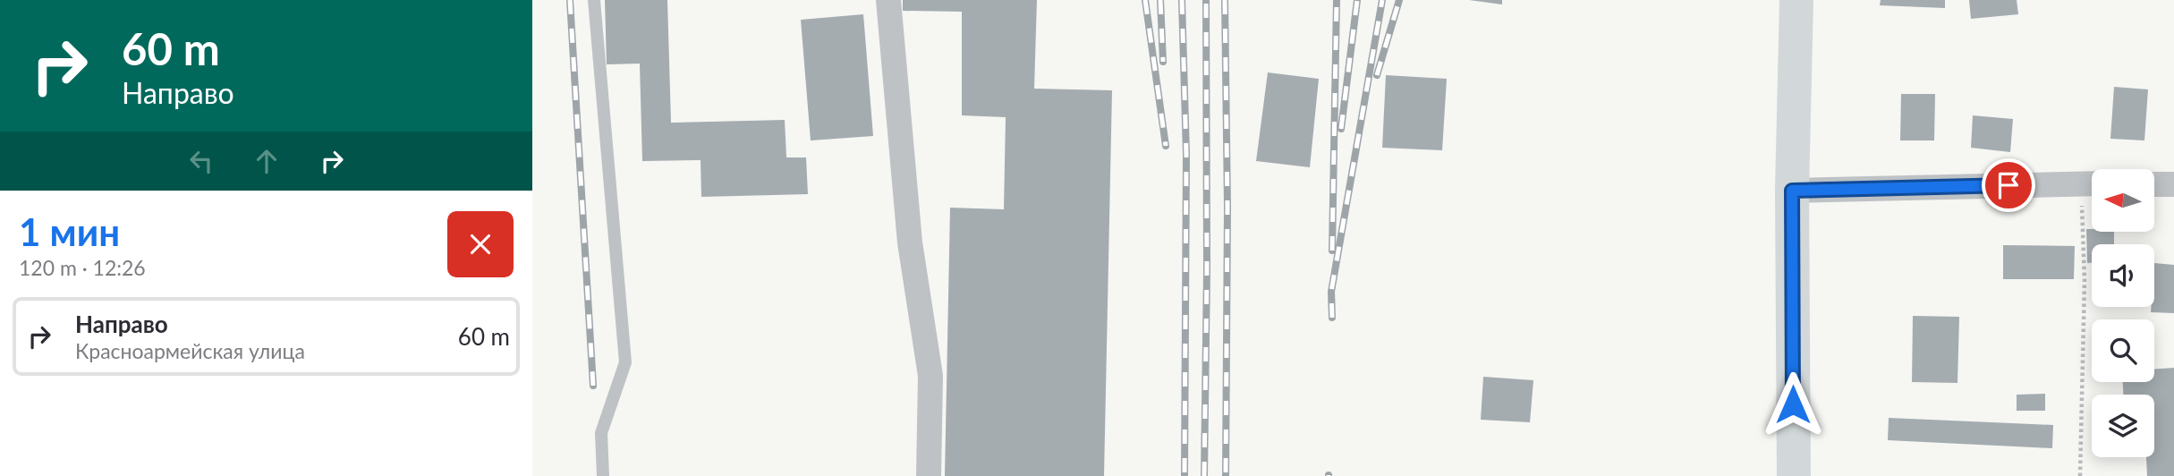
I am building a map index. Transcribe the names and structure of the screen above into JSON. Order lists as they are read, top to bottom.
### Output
{
  "north": "left",
  "page": {
    "turn": ["60 m", "Направо"],
    "heading": ["1 мин", "120 m · 12:26"],
    "list": [
      {
        "name": "Направо",
        "note": "Красноармейская улица",
        "value": "60 m"
      }
    ]
  }
}
